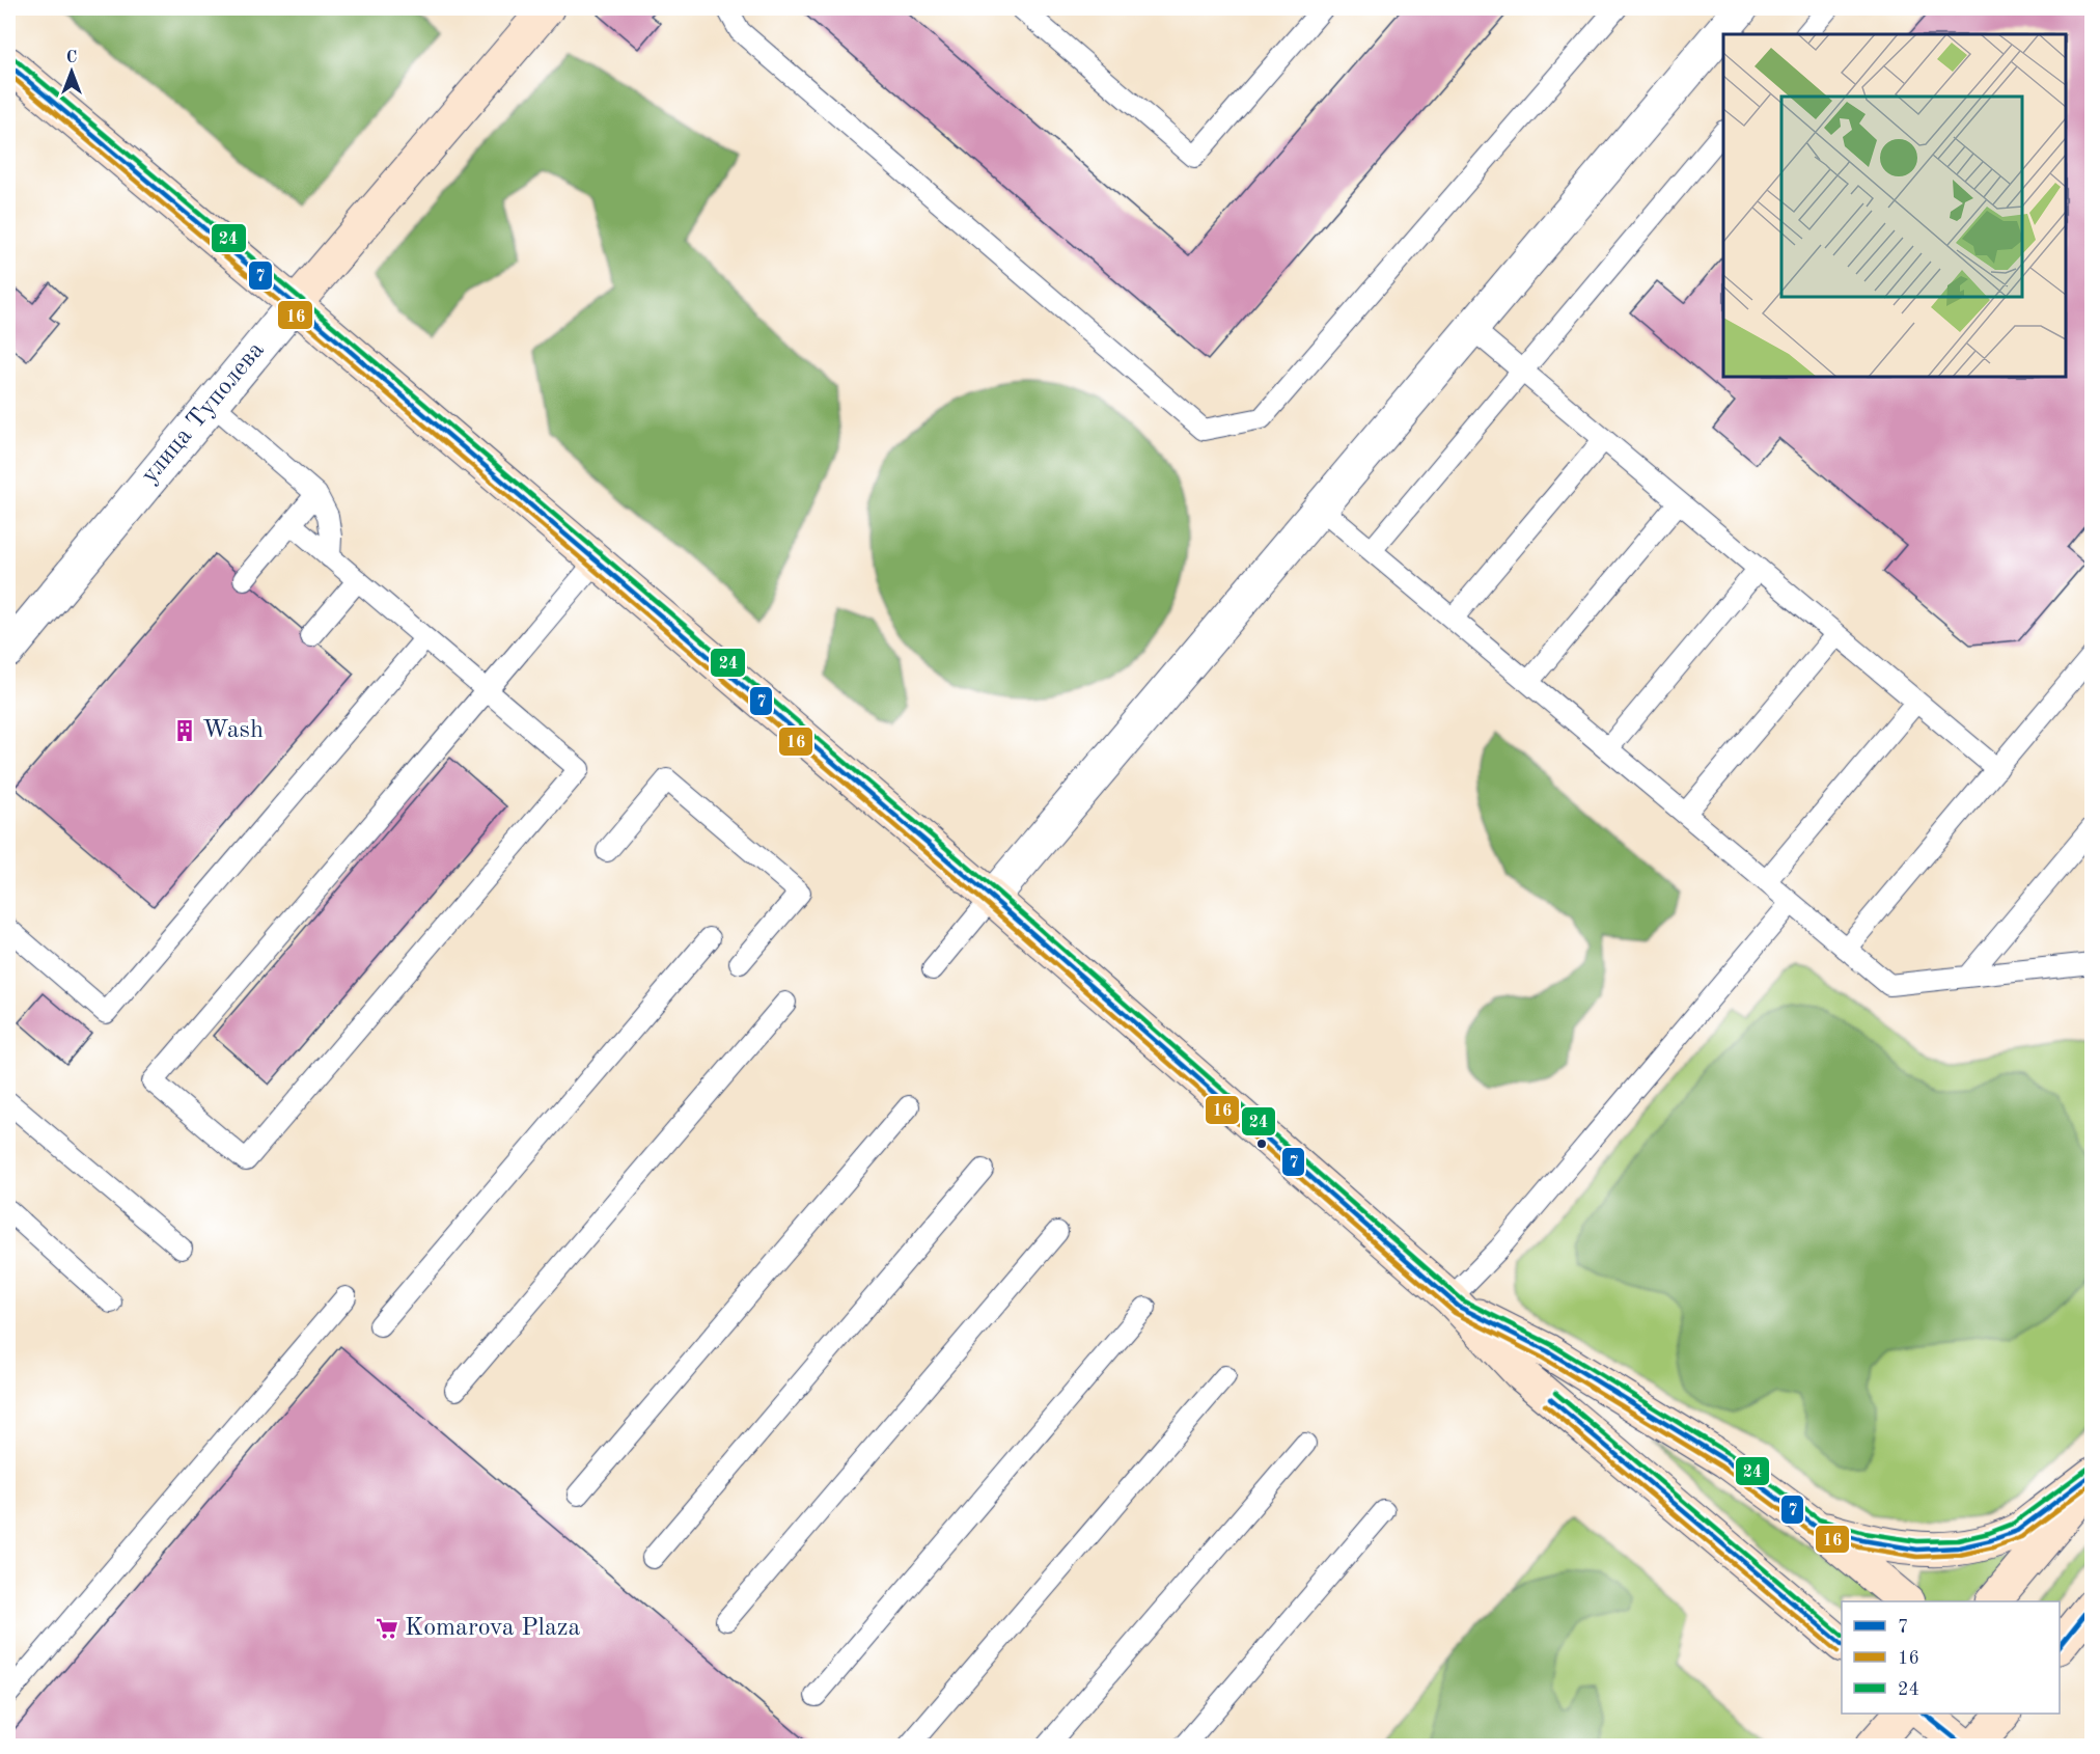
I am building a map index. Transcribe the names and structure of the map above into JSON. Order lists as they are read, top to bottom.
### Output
{
  "streets": {
    "main road": ["улица Туполева"]
  },
  "places": {
    "building": ["Wash"],
    "supermarket": ["Komarova Plaza"]
  },
  "lines": ["transit line 24", "transit line 7", "transit line 16"],
  "legend": ["7", "16", "24"],
  "north": "top"
}
